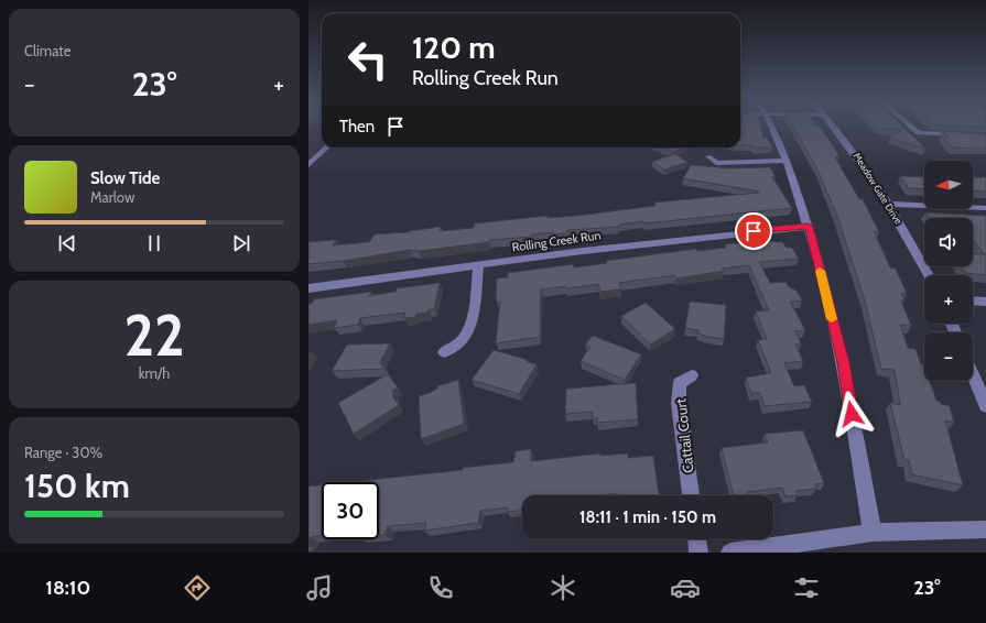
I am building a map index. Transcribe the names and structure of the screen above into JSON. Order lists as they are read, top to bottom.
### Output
{
  "streets": {
    "street": ["Meadow Gate Drive", "Rolling Creek Run", "Cattail Court"]
  },
  "north": "left",
  "page": {
    "tile": [
      "Climate",
      ["22", "km/h"],
      ["Range · 30%", "150 km"]
    ],
    "turn": ["120 m", "Rolling Creek Run"],
    "heat": ["−", "23°", "+"],
    "then": "Then",
    "song": ["Slow Tide", "Marlow"],
    "map_buttons": ["+", "−"],
    "limit": "30",
    "trip": "18:11 · 1 min · 150 m",
    "tabs": ["18:10", "23°"]
  }
}
